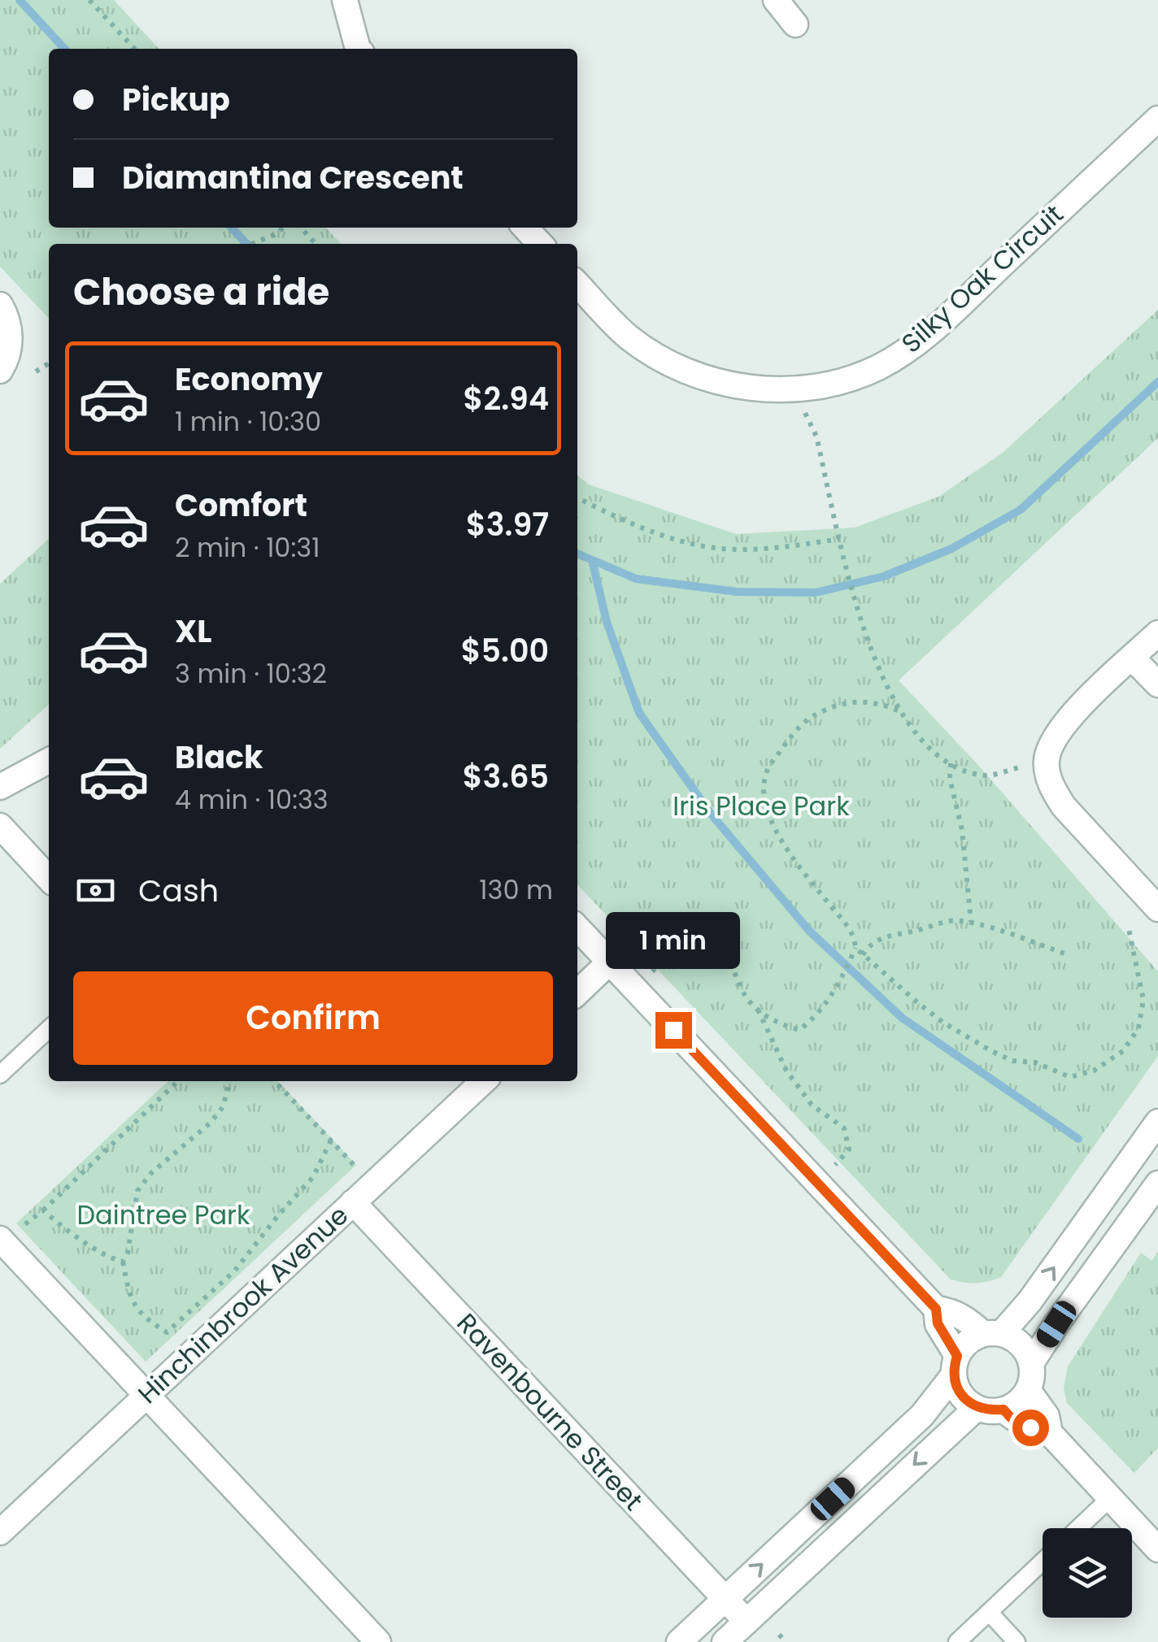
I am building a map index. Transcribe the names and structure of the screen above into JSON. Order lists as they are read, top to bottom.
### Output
{
  "streets": {
    "street": ["Silky Oak Circuit", "Hinchinbrook Avenue", "Ravenbourne Street"]
  },
  "crossings": [
    ["Hinchinbrook Avenue", "Ravenbourne Street"]
  ],
  "parks": ["Iris Place Park", "Daintree Park"],
  "page": {
    "banner": ["Pickup", "Diamantina Crescent"],
    "heading": "Choose a ride",
    "list": [
      {
        "name": "Economy",
        "note": "1 min · 10:30",
        "value": "$2.94"
      },
      {
        "name": "Comfort",
        "note": "2 min · 10:31",
        "value": "$3.97"
      },
      {
        "name": "XL",
        "note": "3 min · 10:32",
        "value": "$5.00"
      },
      {
        "name": "Black",
        "note": "4 min · 10:33",
        "value": "$3.65"
      }
    ],
    "pay": ["Cash", "130 m"],
    "bubble": "1 min",
    "buttons": "Confirm"
  }
}
